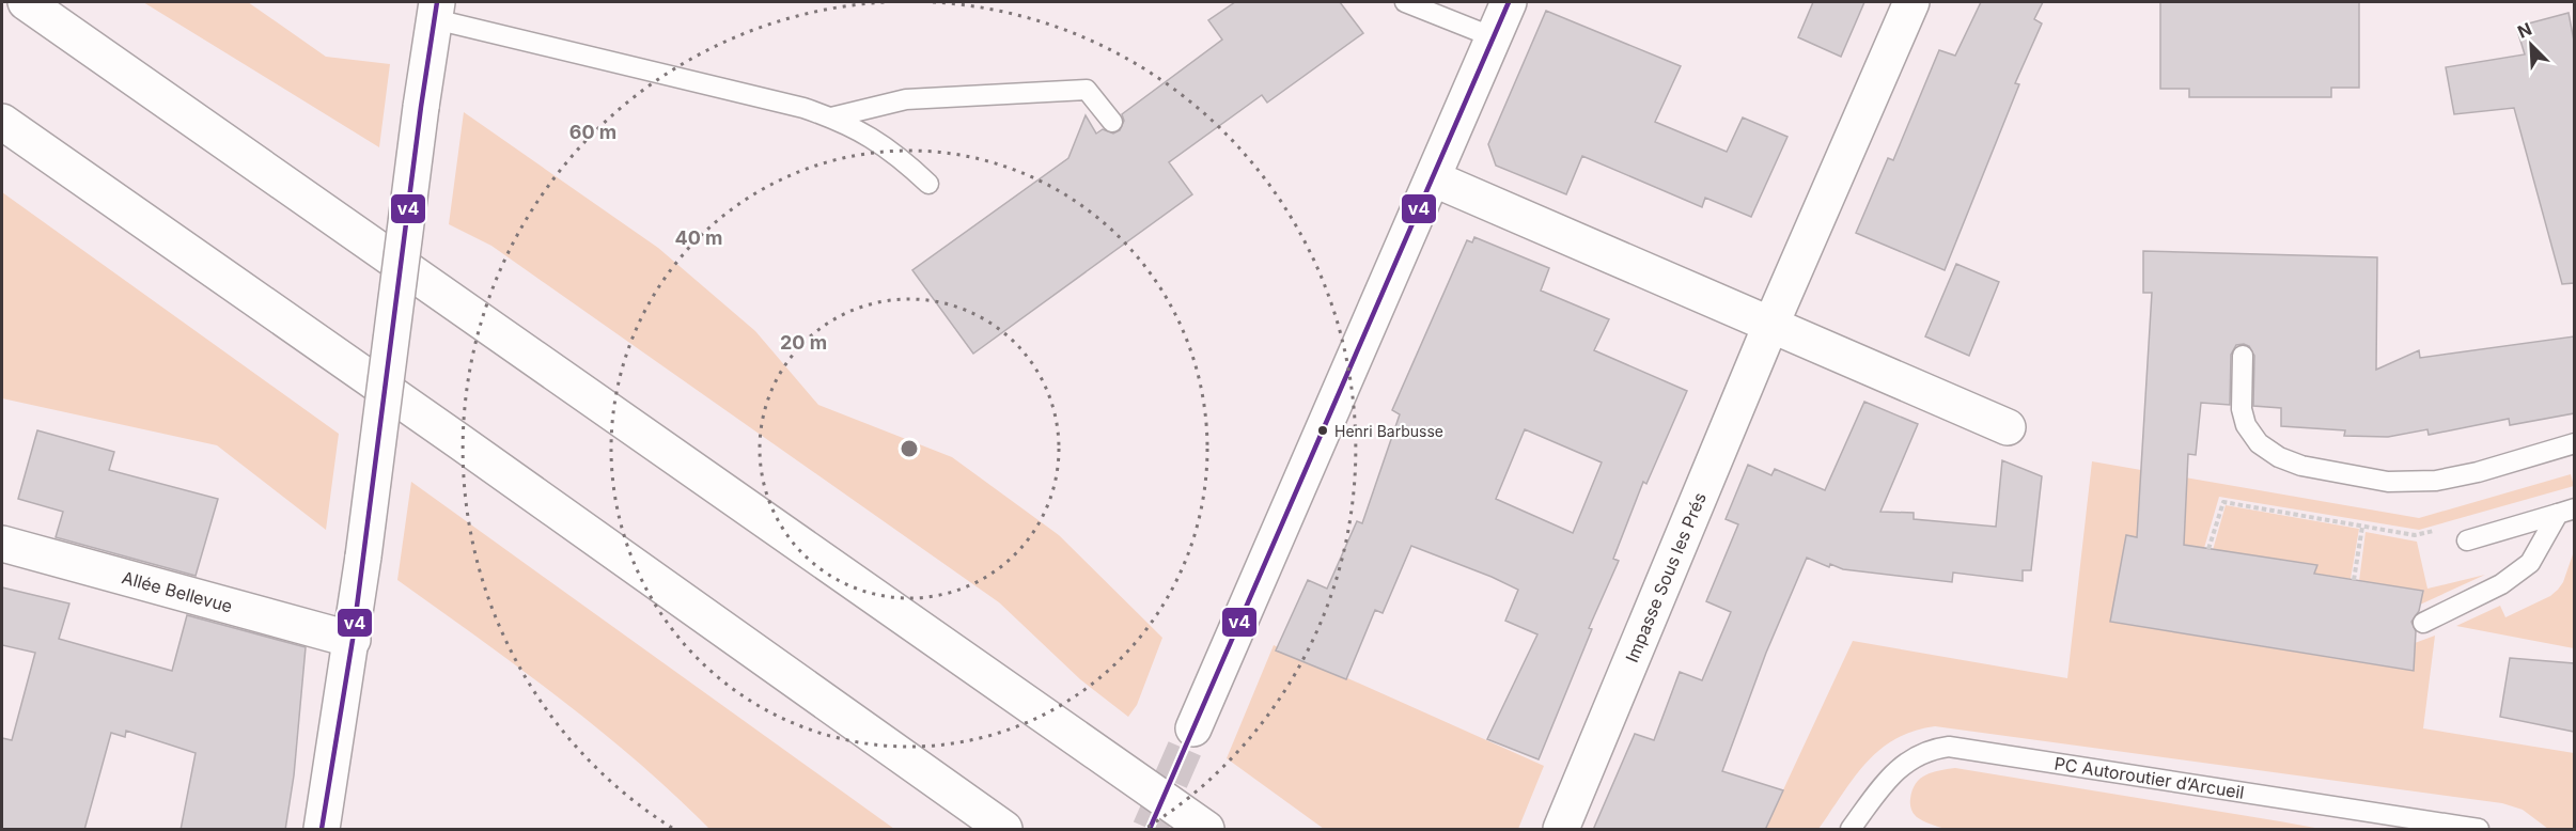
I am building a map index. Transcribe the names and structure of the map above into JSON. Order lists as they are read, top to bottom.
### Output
{
  "streets": {
    "main road": ["Impasse Sous les Prés", "Allée Bellevue"],
    "lane": ["PC Autoroutier d’Arcueil"]
  },
  "places": ["Henri Barbusse"],
  "lines": ["transit line v4"],
  "north": "top left",
  "rings": ["60 m", "40 m", "20 m"]
}
